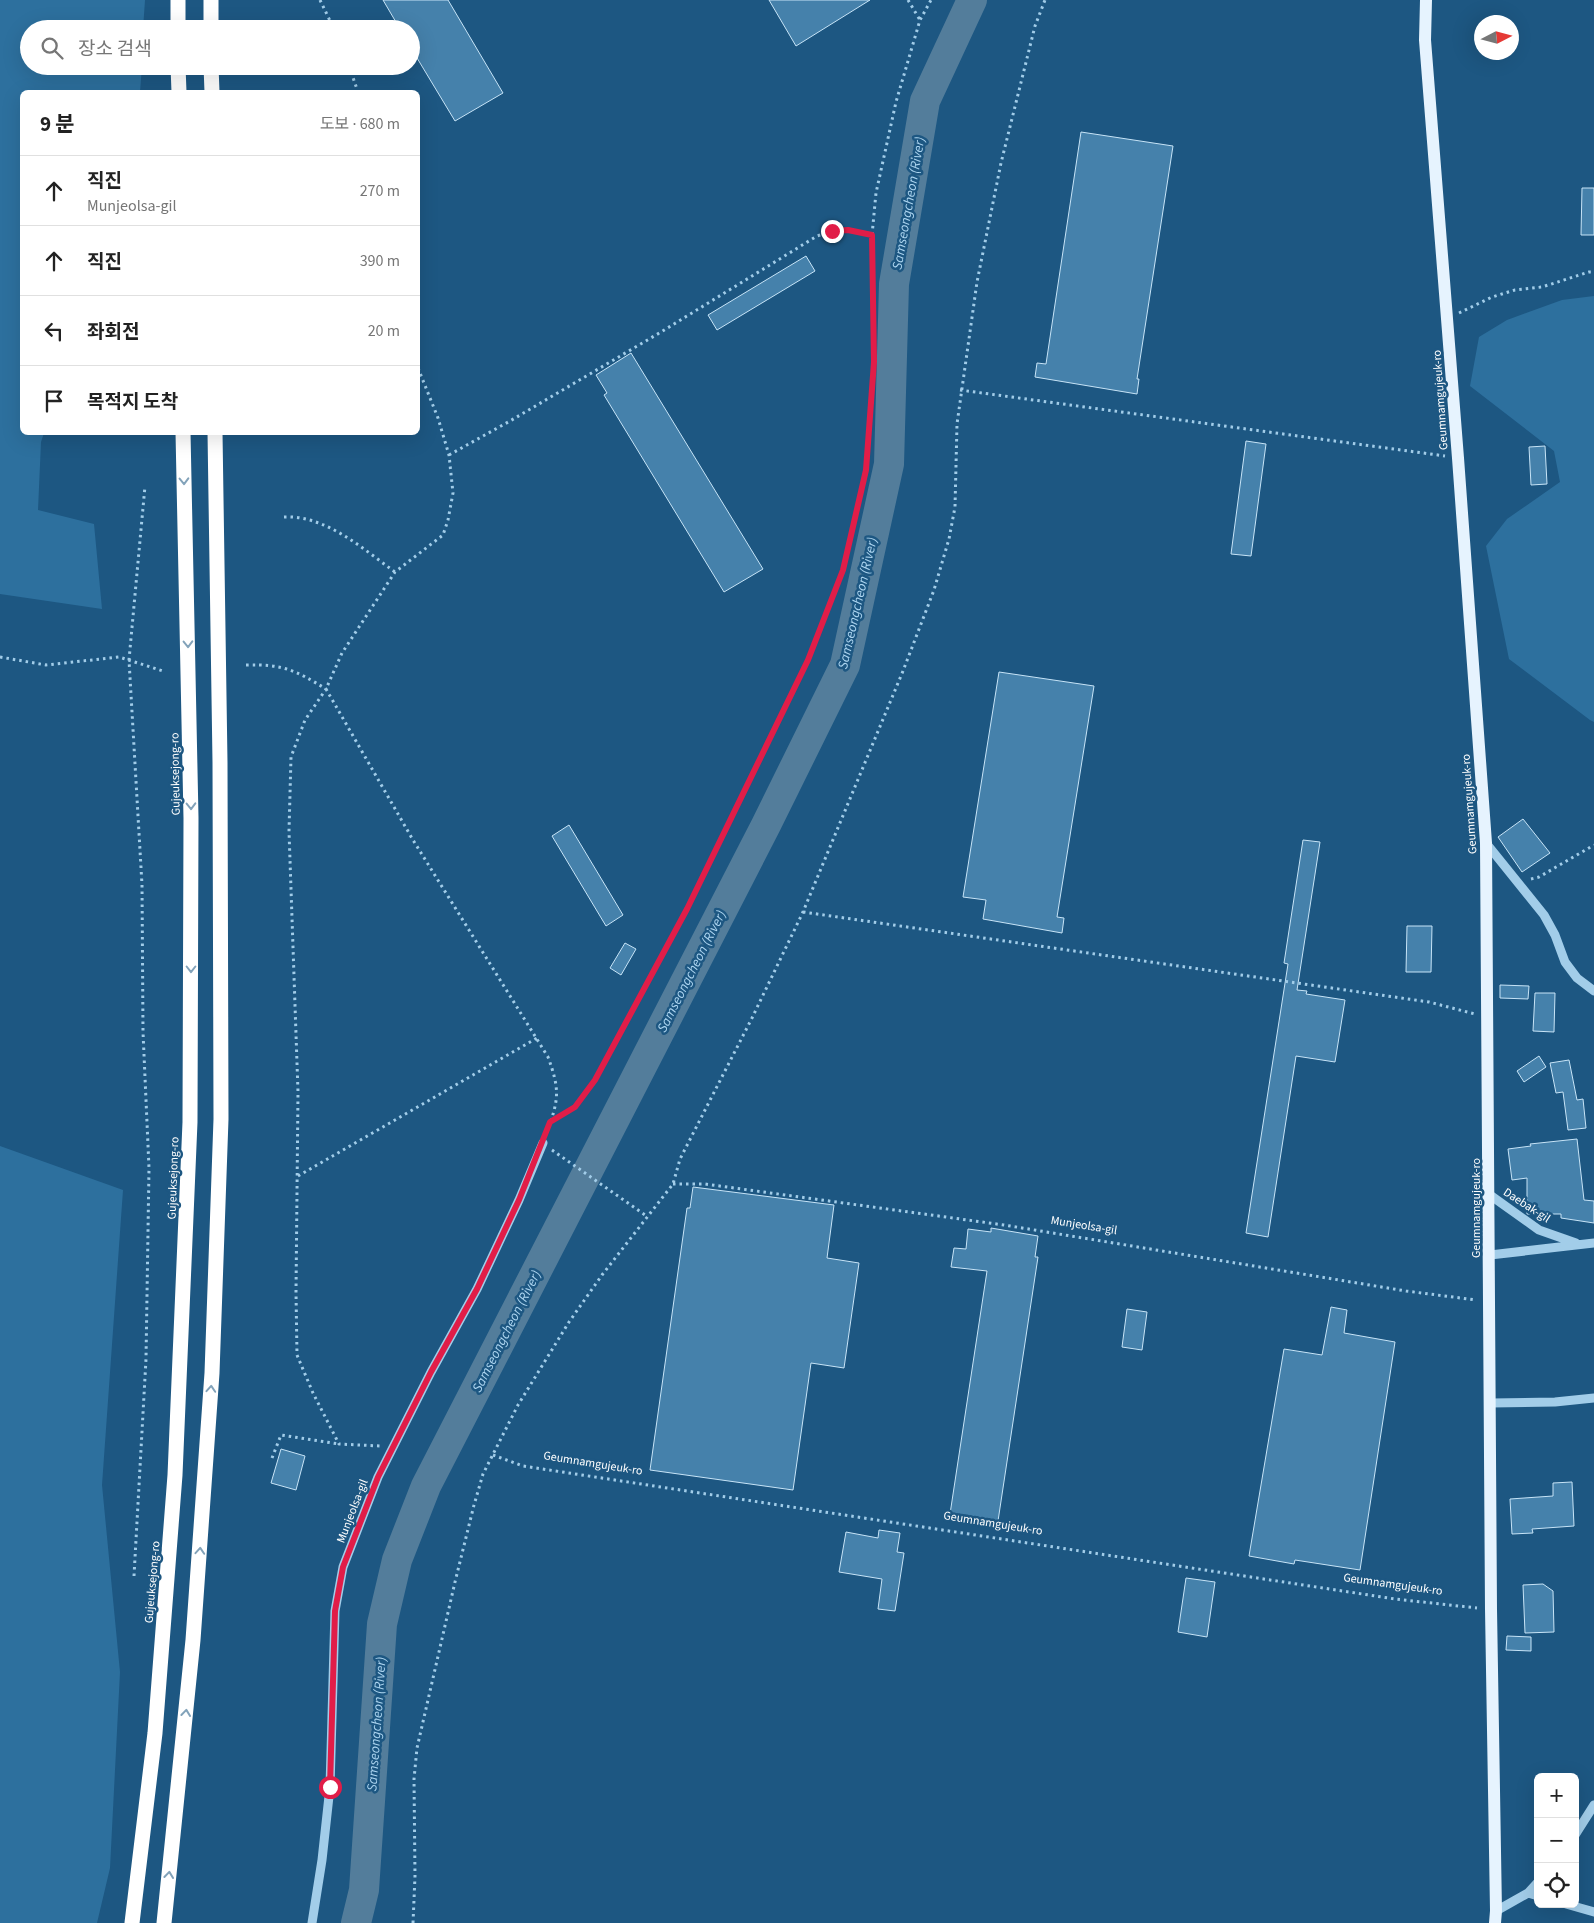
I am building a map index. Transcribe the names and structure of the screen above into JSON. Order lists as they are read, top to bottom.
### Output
{
  "streets": {
    "highway": ["Gujeuksejong-ro"],
    "main road": ["Geumnamgujeuk-ro"],
    "street": ["Daebak-gil", "Munjeolsa-gil"]
  },
  "crossings": [
    ["Geumnamgujeuk-ro", "Daebak-gil"],
    ["Geumnamgujeuk-ro", "Munjeolsa-gil"]
  ],
  "water": ["Samseongcheon (River)"],
  "north": "right",
  "page": {
    "search": "장소 검색",
    "heading": ["9 분", "도보 · 680 m"],
    "list": [
      ["직진", "Munjeolsa-gil", "270 m"],
      ["직진", "390 m"],
      ["좌회전", "20 m"],
      "목적지 도착"
    ],
    "map_buttons": ["+", "−"]
  }
}
